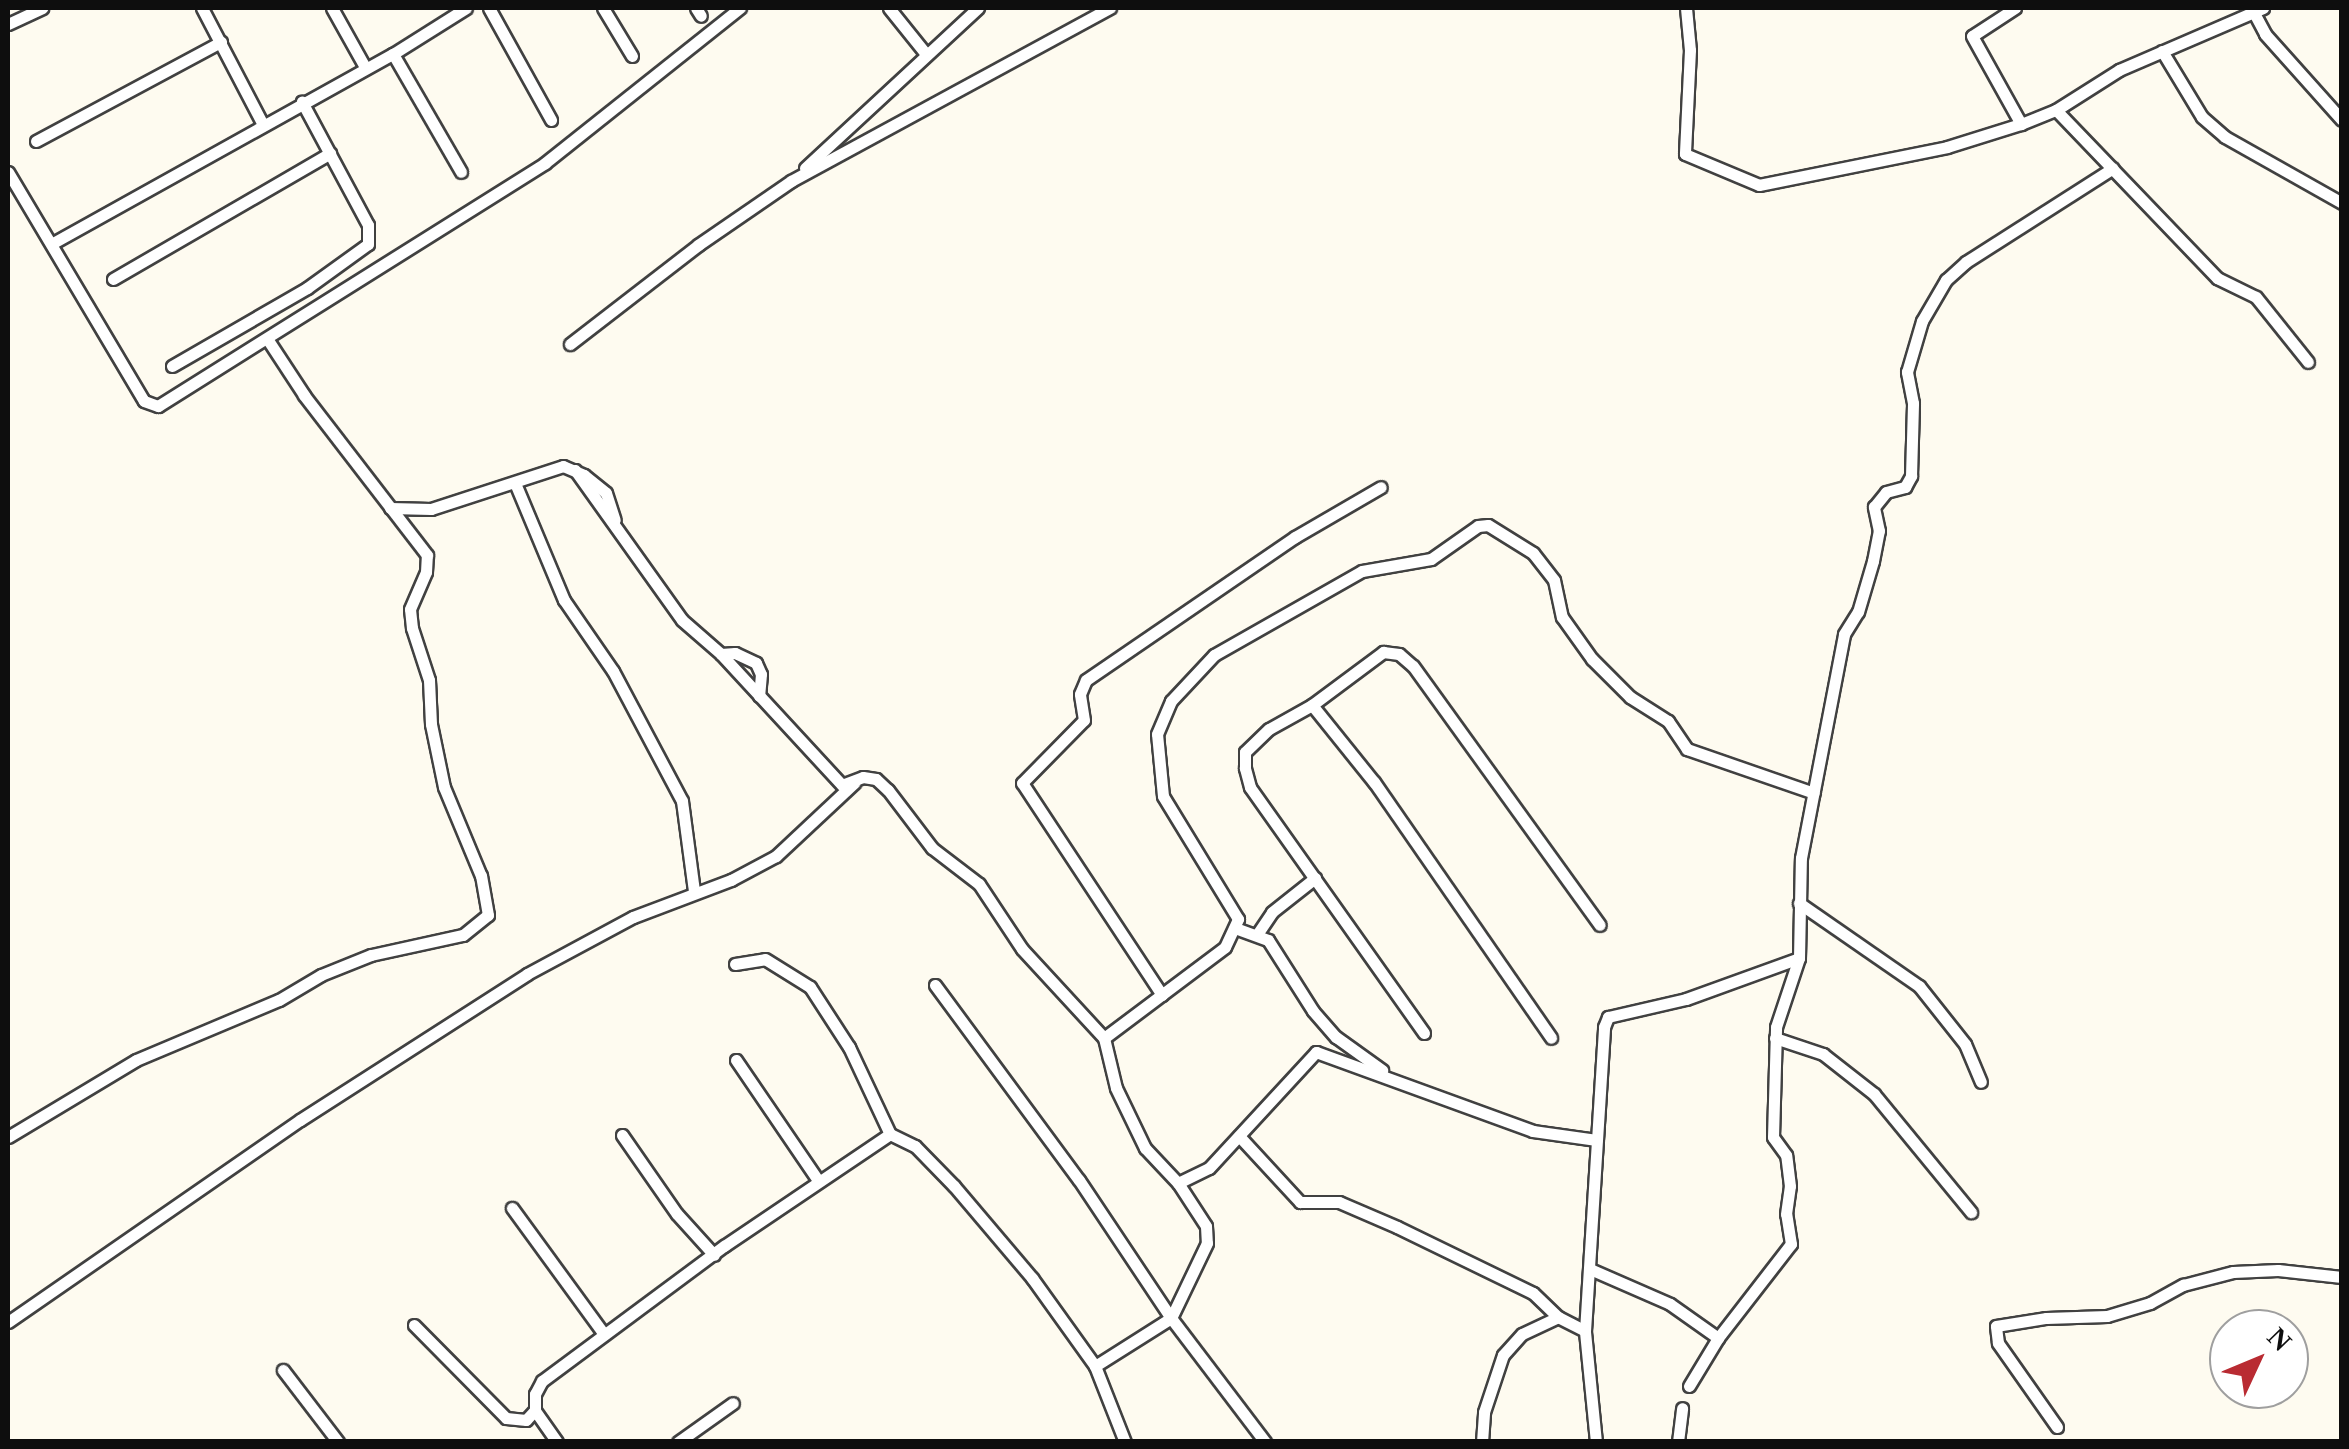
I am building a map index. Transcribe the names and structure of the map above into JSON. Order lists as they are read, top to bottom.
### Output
{
  "north": "top right"
}
